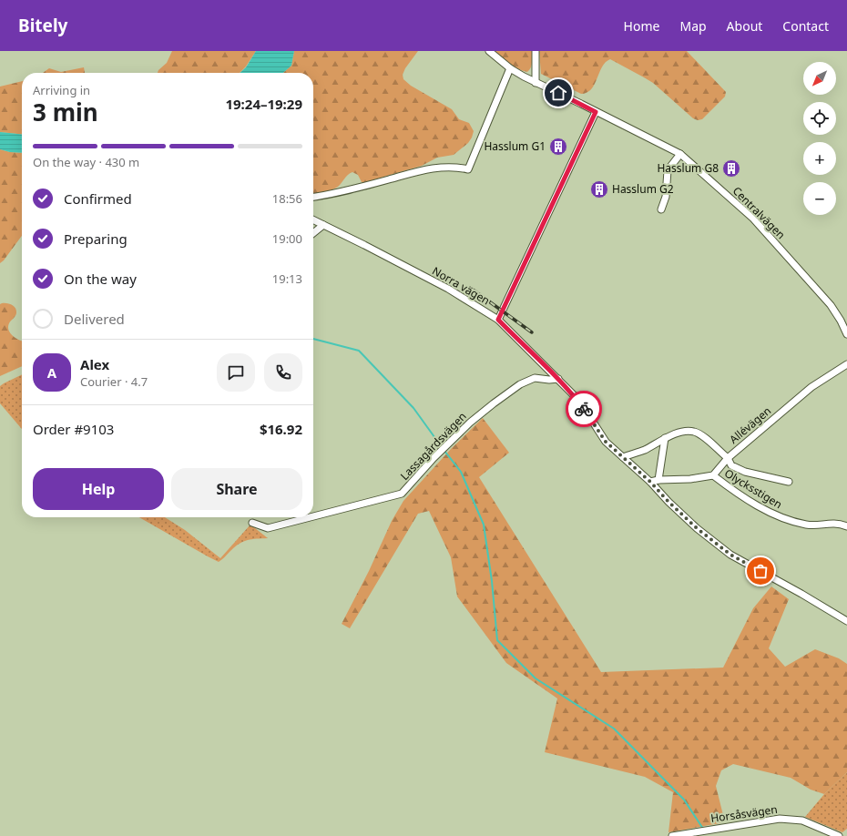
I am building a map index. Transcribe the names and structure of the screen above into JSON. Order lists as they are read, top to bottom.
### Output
{
  "streets": {
    "street": [
      "Centralvägen",
      "Norra vägen",
      "Allévägen",
      "Lassagårdsvägen",
      "Olycksstigen",
      "Horsåsvägen"
    ]
  },
  "crossings": [
    ["Norra vägen", "Allévägen"],
    ["Norra vägen", "Lassagårdsvägen"]
  ],
  "places": {
    "building": ["Hasslum G1", "Hasslum G8", "Hasslum G2"]
  },
  "north": "bottom left",
  "page": {
    "header": "Bitely",
    "nav": [
      "Home",
      "Map",
      "About",
      "Contact"
    ],
    "map_buttons": ["+", "−"],
    "heading": ["3 min", "Arriving in", "19:24–19:29"],
    "panel": [
      "Alex",
      "Courier · 4.7",
      "Order #9103",
      "$16.92"
    ],
    "bar": "On the way · 430 m",
    "list": [
      ["Confirmed", "18:56"],
      ["Preparing", "19:00"],
      ["On the way", "19:13"],
      "Delivered"
    ],
    "round": "A",
    "buttons": ["Help", "Share"]
  }
}
